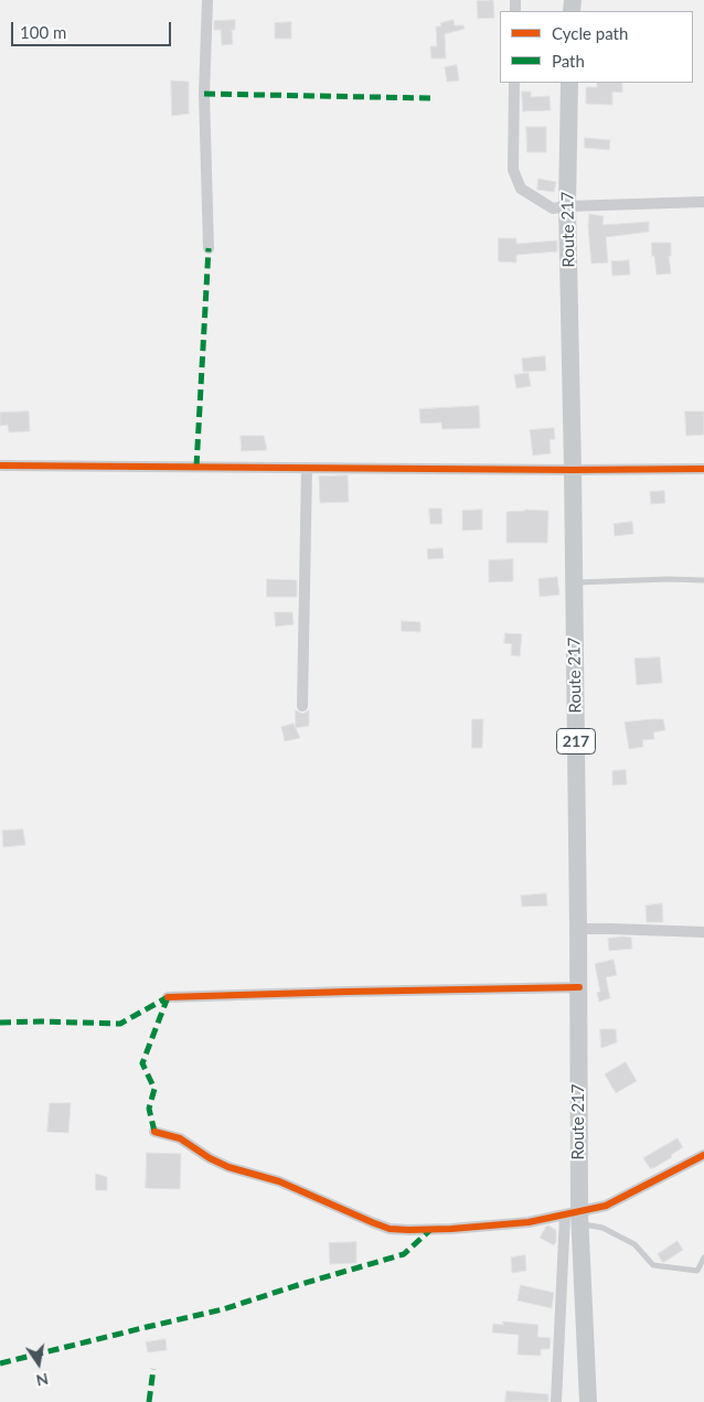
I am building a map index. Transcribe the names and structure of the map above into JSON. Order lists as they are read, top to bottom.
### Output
{
  "streets": {
    "main road": ["Route 217", "217"]
  },
  "legend": ["Cycle path", "Path"],
  "scale_bar": "100 m",
  "north": "bottom"
}
